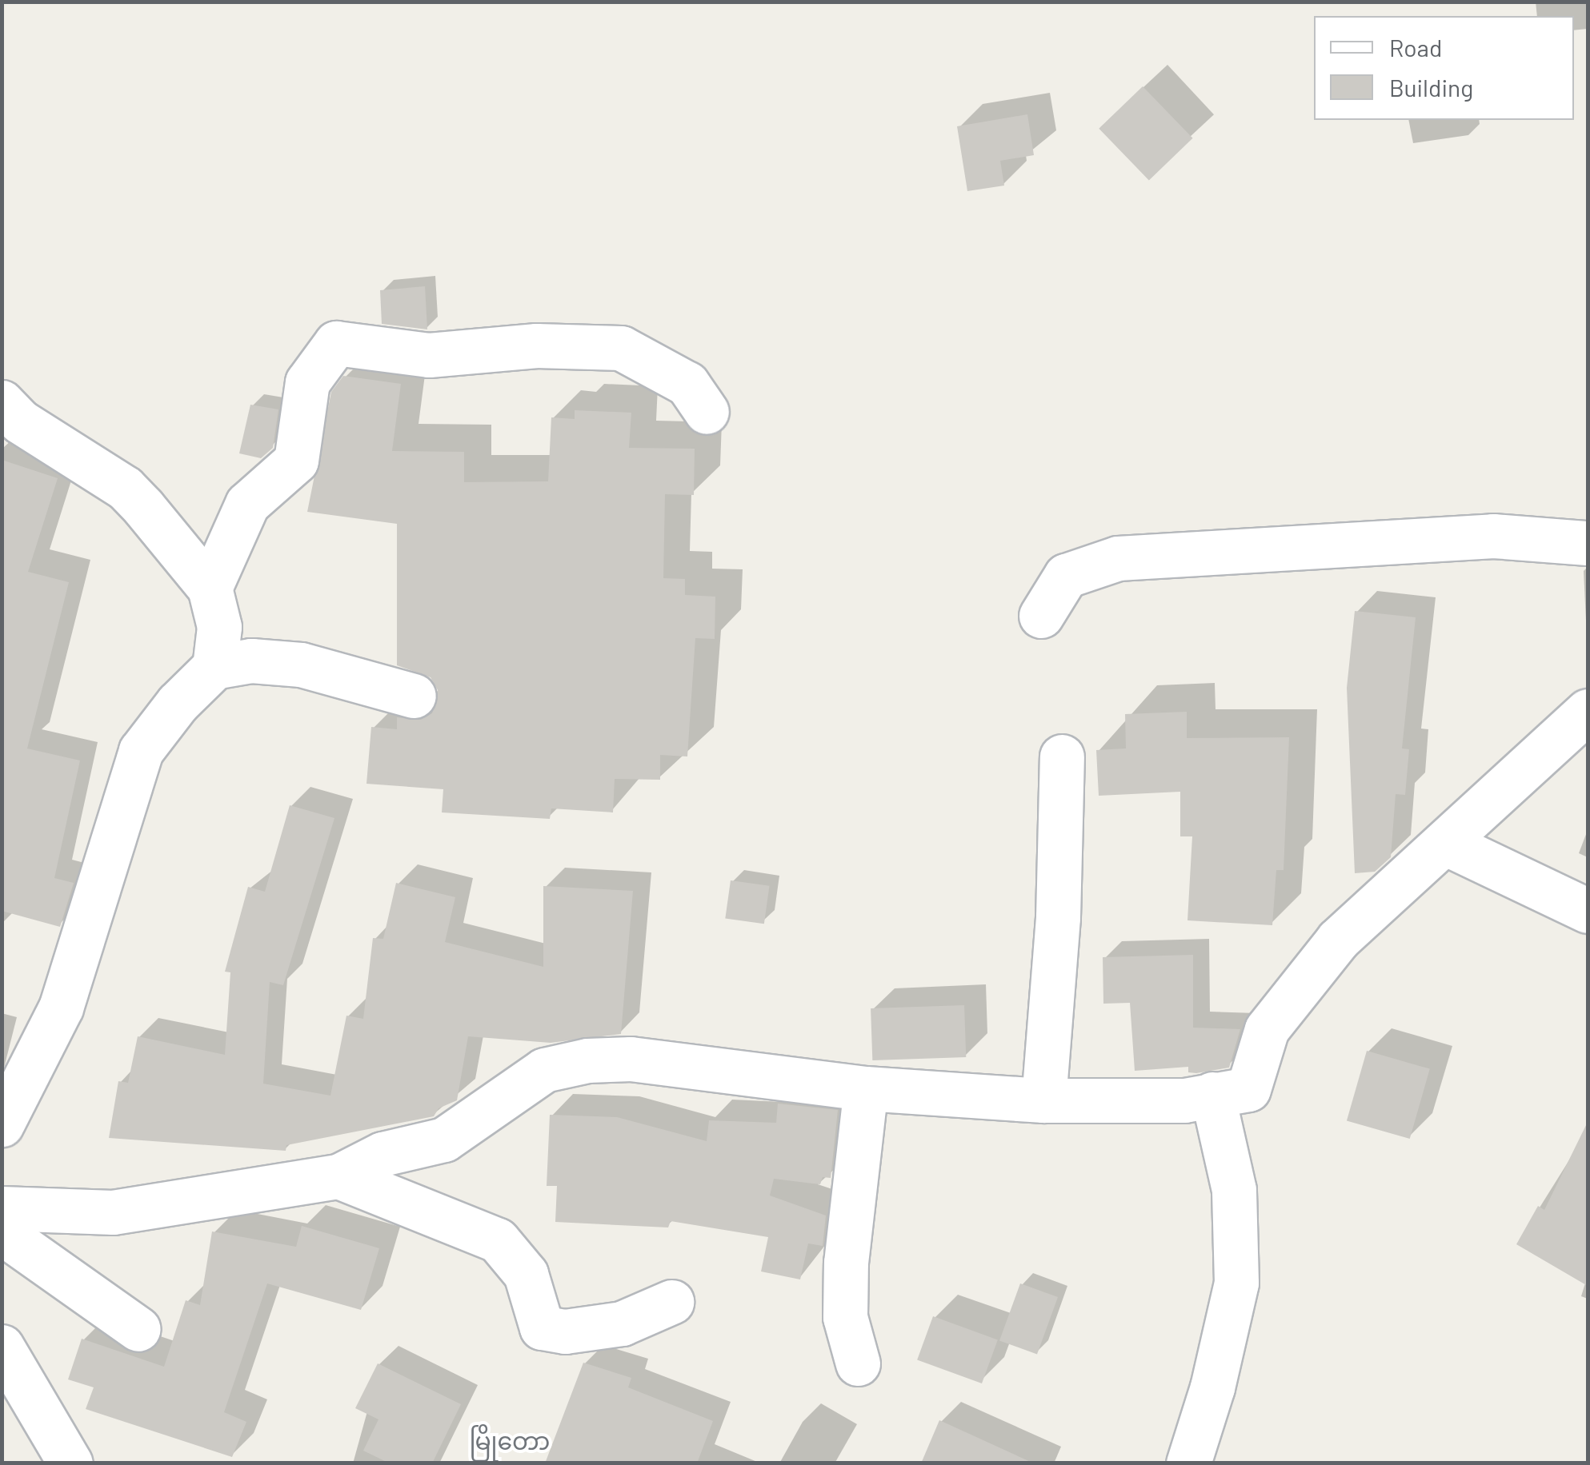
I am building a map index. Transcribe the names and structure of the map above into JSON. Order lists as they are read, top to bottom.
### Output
{
  "districts": ["မြိုတော"],
  "legend": ["Road", "Building"]
}
